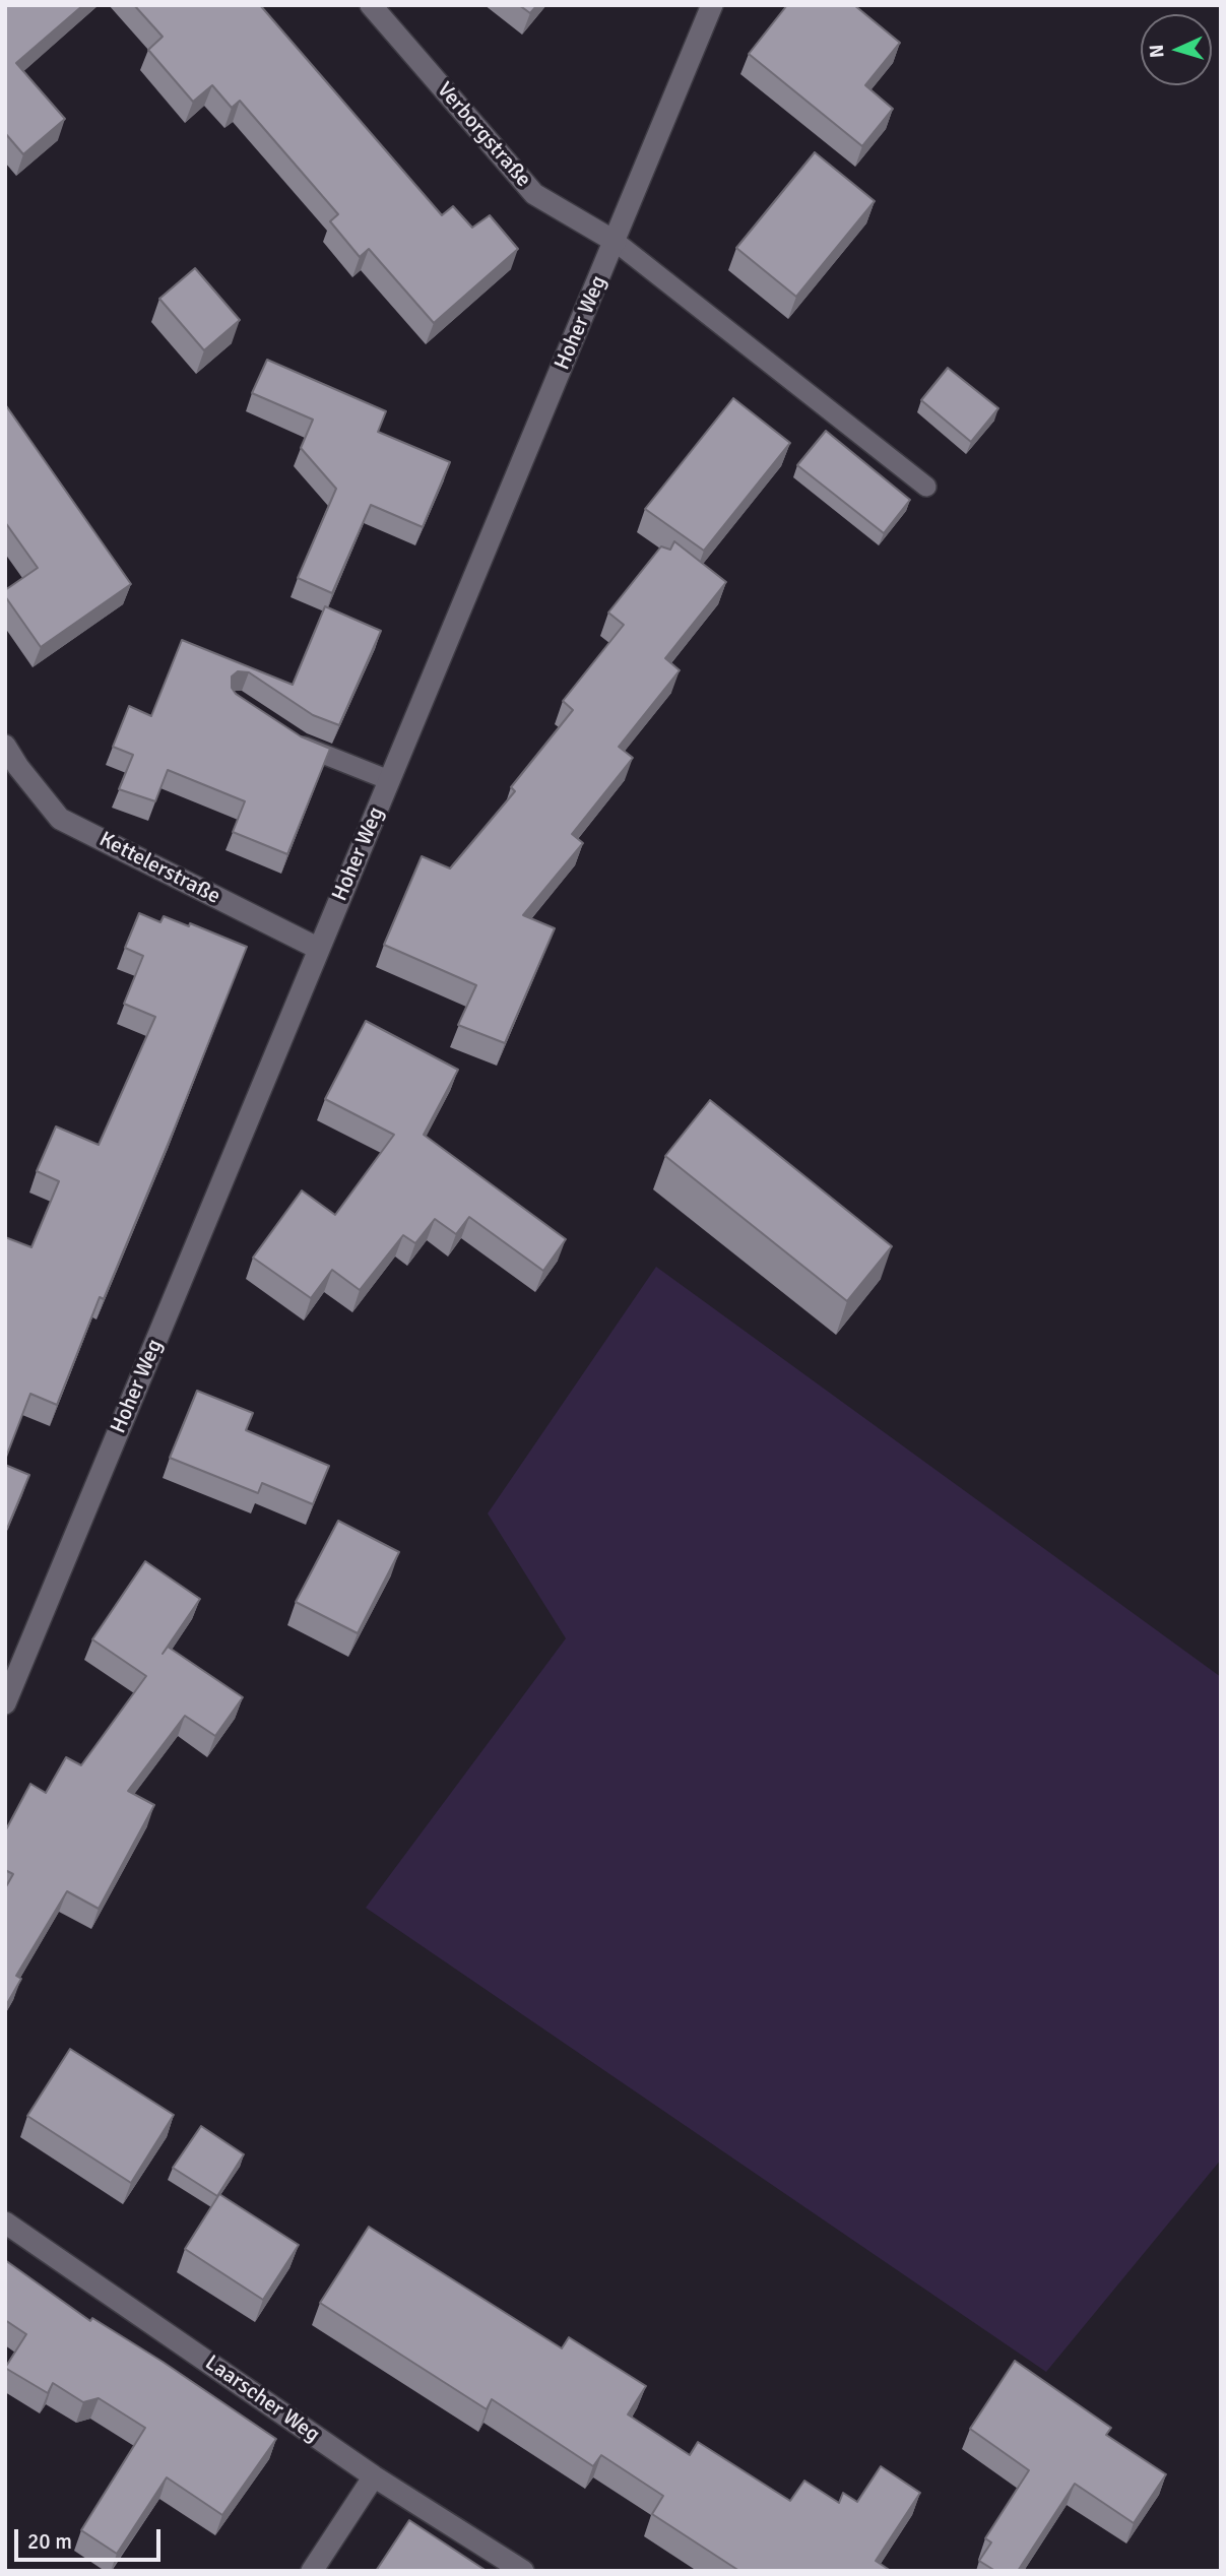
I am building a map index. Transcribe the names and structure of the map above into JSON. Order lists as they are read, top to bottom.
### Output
{
  "streets": {
    "street": [
      "Verborgstraße",
      "Hoher Weg",
      "Kettelerstraße",
      "Laarscher Weg"
    ]
  },
  "crossings": [
    ["Verborgstraße", "Hoher Weg"],
    ["Hoher Weg", "Kettelerstraße"]
  ],
  "scale_bar": "20 m",
  "north": "left"
}
